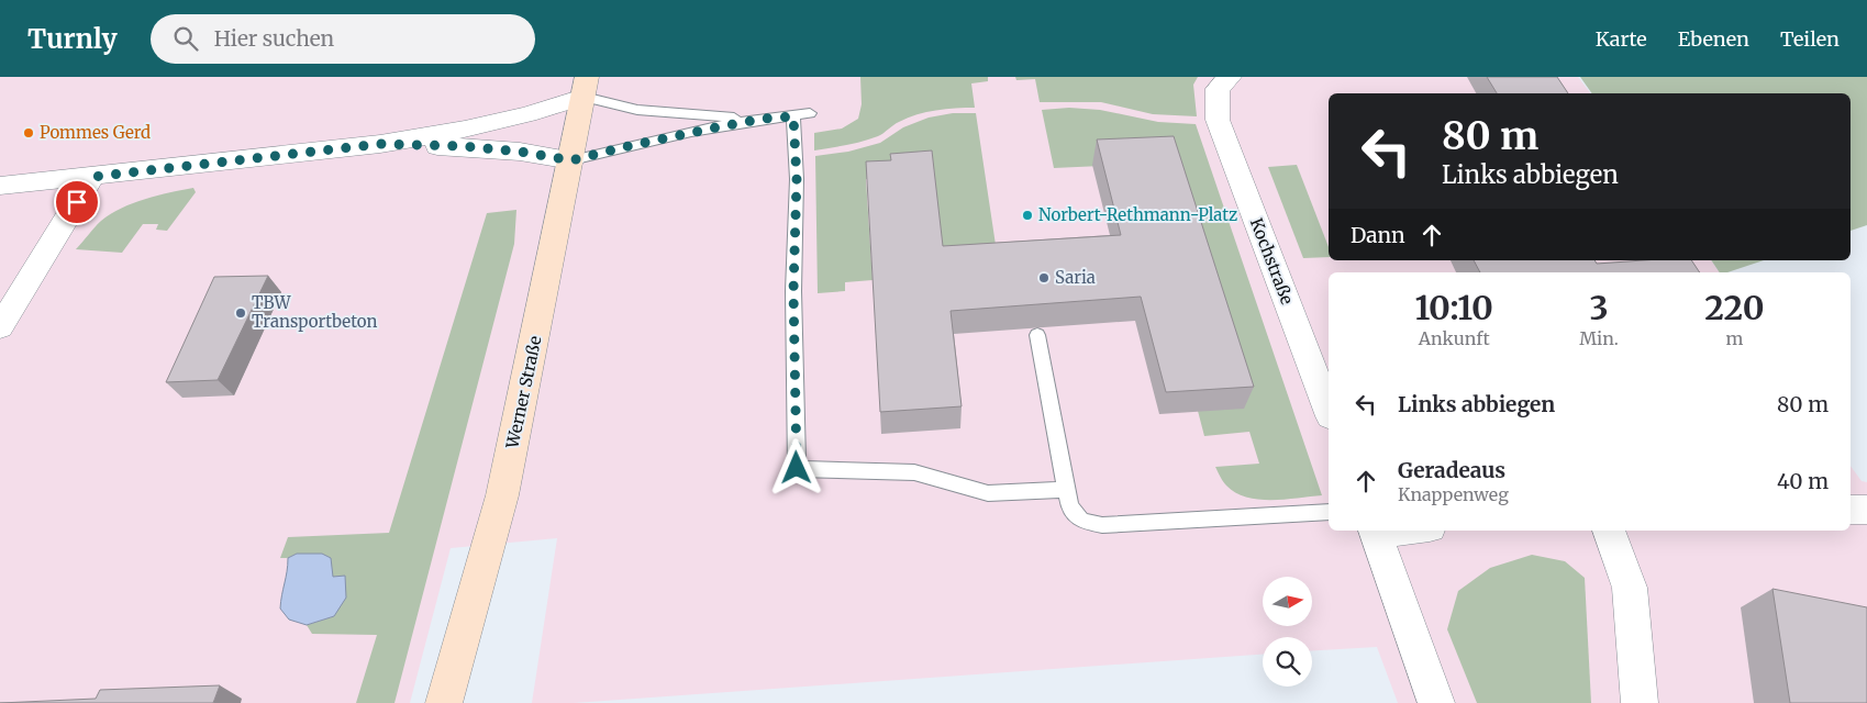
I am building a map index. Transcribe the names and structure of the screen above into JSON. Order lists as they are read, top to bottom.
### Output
{
  "streets": {
    "main road": ["Werner Straße"],
    "street": ["Kochstraße"]
  },
  "places": [
    "Pommes Gerd",
    "Norbert-Rethmann-Platz",
    "Saria",
    "TBW Transportbeton"
  ],
  "north": "right",
  "page": {
    "header": "Turnly",
    "search": "Hier suchen",
    "nav": ["Karte", "Ebenen", "Teilen"],
    "turn": ["80 m", "Links abbiegen"],
    "then": "Dann",
    "eta": [
      "10:10",
      "Ankunft",
      "3",
      "Min.",
      "220",
      "m"
    ],
    "list": [
      {
        "name": "Links abbiegen",
        "value": "80 m"
      },
      {
        "name": "Geradeaus",
        "note": "Knappenweg",
        "value": "40 m"
      }
    ]
  }
}
